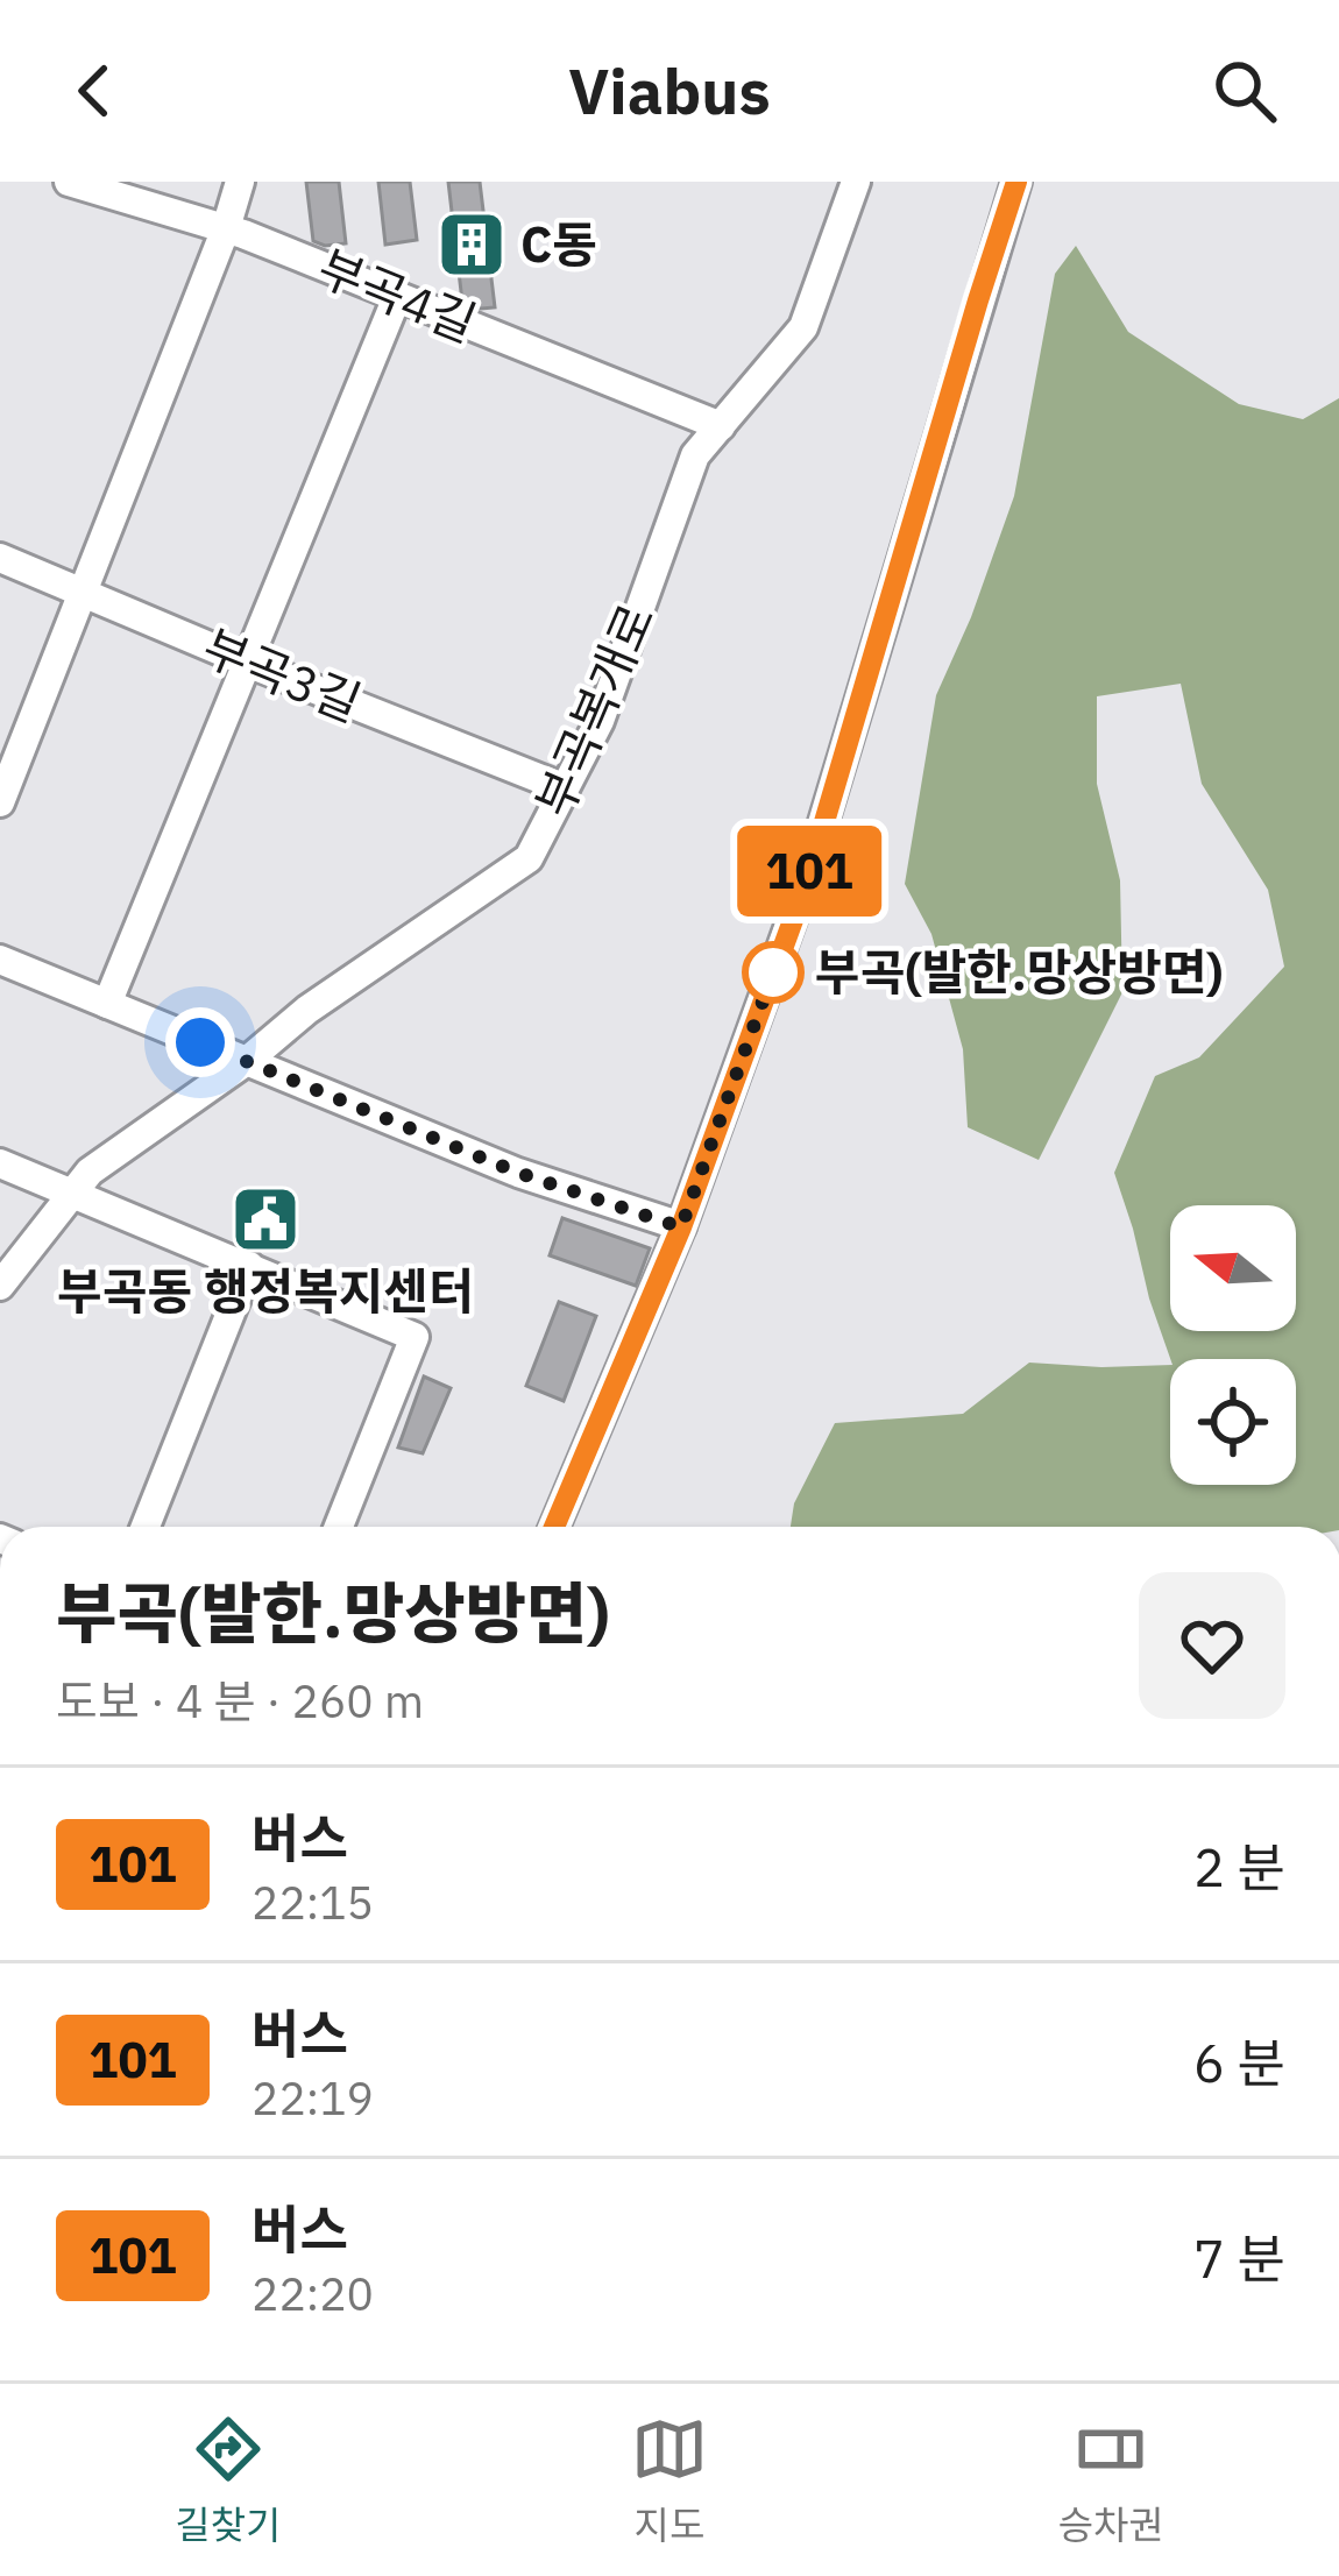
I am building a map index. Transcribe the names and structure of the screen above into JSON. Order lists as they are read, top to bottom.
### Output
{
  "streets": {
    "street": ["부곡4길", "부곡3길", "부곡복개로"]
  },
  "crossings": [
    ["부곡4길", "부곡복개로"],
    ["부곡3길", "부곡복개로"]
  ],
  "places": {
    "building": ["C동"],
    "other": ["부곡(발한.망상방면)"],
    "public building": ["부곡동 행정복지센터"]
  },
  "lines": ["bus line 101"],
  "north": "left",
  "page": {
    "header": "Viabus",
    "on_map": "101",
    "heading": ["부곡(발한.망상방면)", "도보 · 4 분 · 260 m"],
    "list": [
      {
        "mark": "101",
        "name": "버스",
        "note": "22:15",
        "value": "2 분"
      },
      {
        "mark": "101",
        "name": "버스",
        "note": "22:19",
        "value": "6 분"
      },
      {
        "mark": "101",
        "name": "버스",
        "note": "22:20",
        "value": "7 분"
      }
    ],
    "tabs": ["길찾기", "지도", "승차권"]
  }
}
